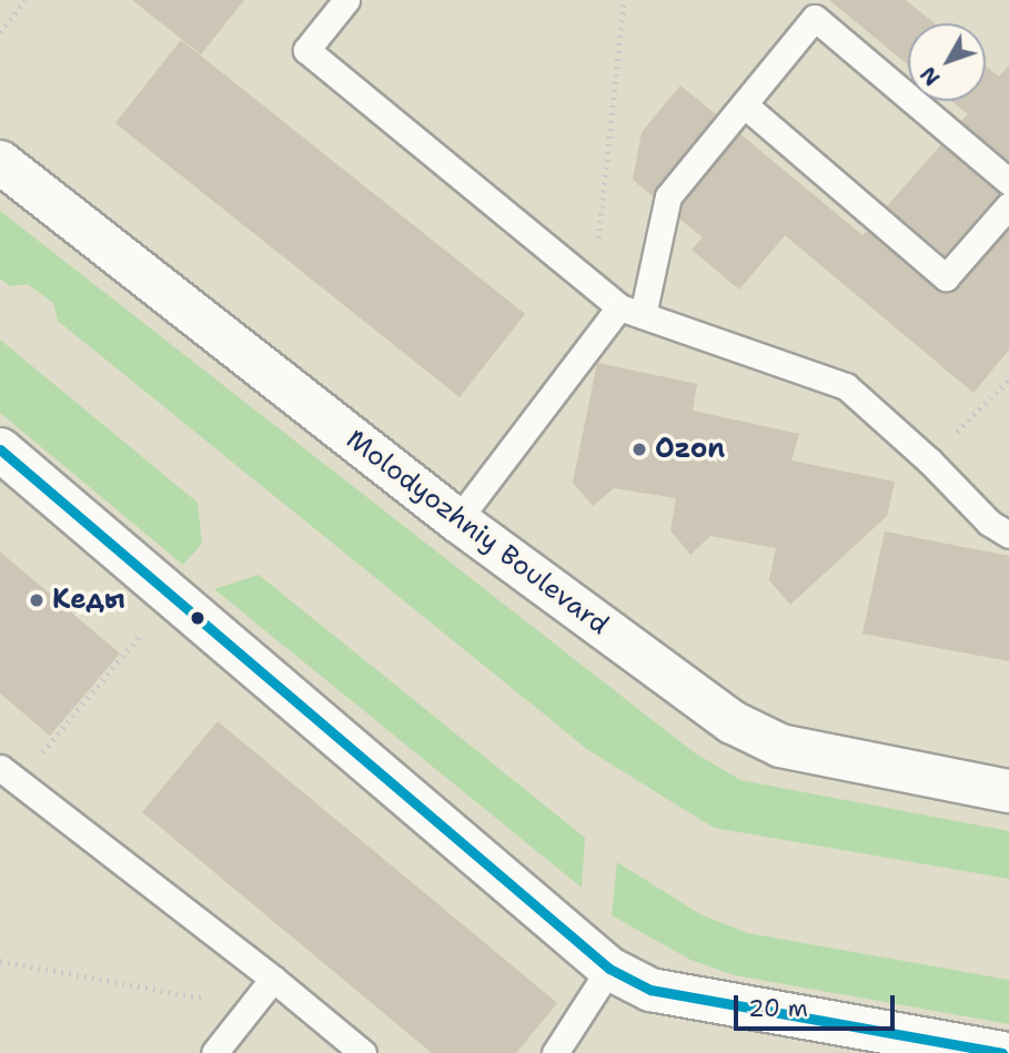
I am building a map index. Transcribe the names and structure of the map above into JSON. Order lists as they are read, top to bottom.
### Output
{
  "streets": {
    "main road": ["Molodyozhniy Boulevard"]
  },
  "places": ["Ozon", "Кеды"],
  "scale_bar": "20 m",
  "north": "bottom left"
}
